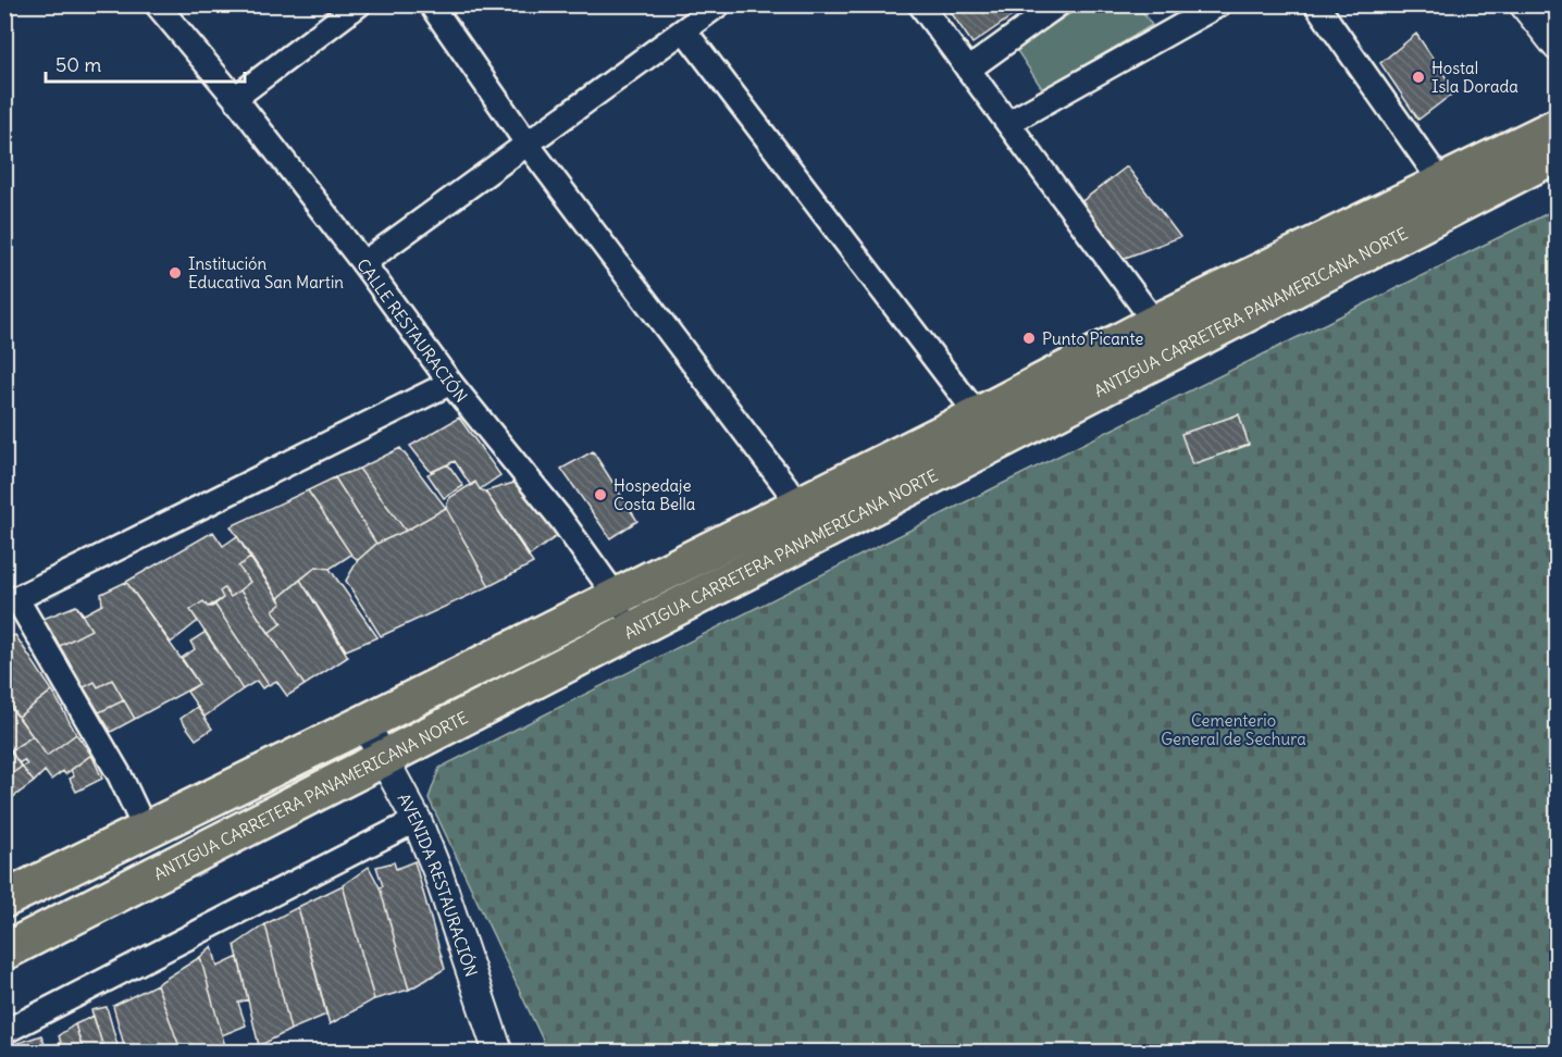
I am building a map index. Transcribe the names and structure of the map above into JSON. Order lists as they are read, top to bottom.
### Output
{
  "streets": {
    "main road": ["ANTIGUA CARRETERA PANAMERICANA NORTE"],
    "street": ["CALLE RESTAURACIÓN", "AVENIDA RESTAURACIÓN"]
  },
  "crossings": [
    ["ANTIGUA CARRETERA PANAMERICANA NORTE", "CALLE RESTAURACIÓN"],
    ["ANTIGUA CARRETERA PANAMERICANA NORTE", "AVENIDA RESTAURACIÓN"]
  ],
  "parks": ["Cementerio General de Sechura"],
  "places": [
    "Hostal Isla Dorada",
    "Institución Educativa San Martin",
    "Punto Picante",
    "Hospedaje Costa Bella"
  ],
  "scale_bar": "50 m"
}
